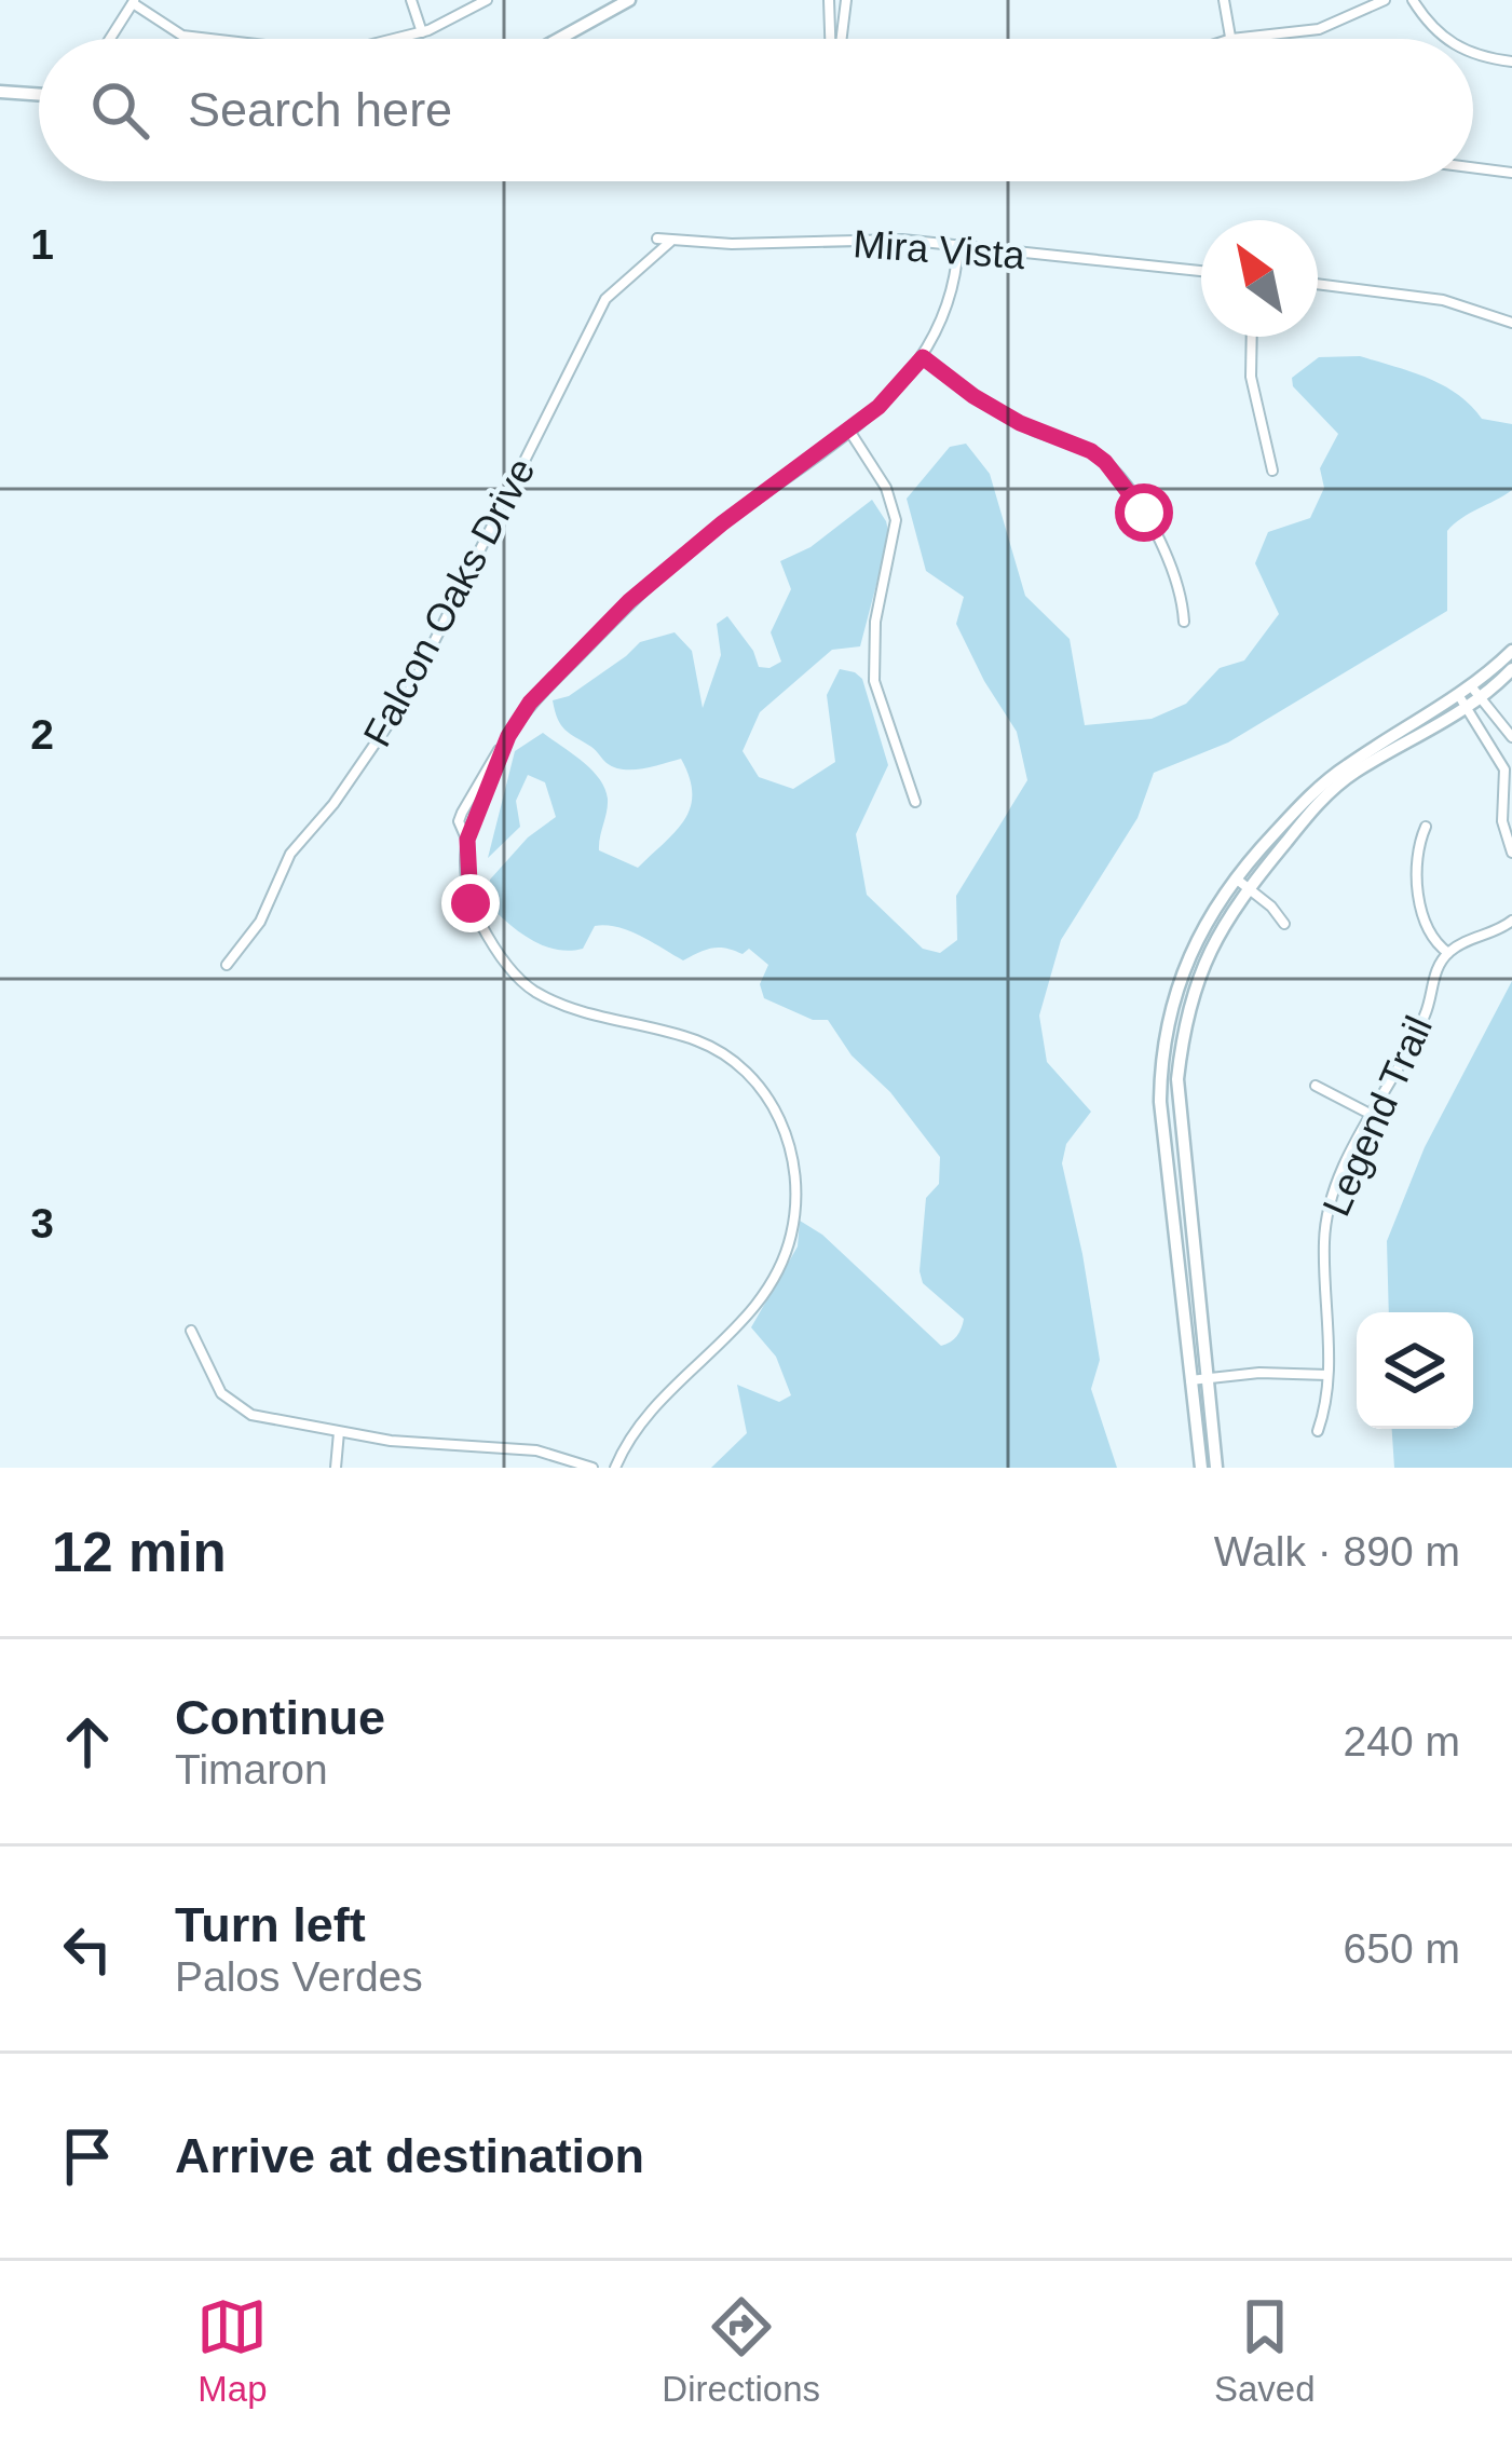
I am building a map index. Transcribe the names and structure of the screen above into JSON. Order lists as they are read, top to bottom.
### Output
{
  "streets": {
    "street": ["Mira Vista", "Falcon Oaks Drive", "Legend Trail"]
  },
  "crossings": [
    ["Mira Vista", "Falcon Oaks Drive"]
  ],
  "north": "top left",
  "page": {
    "search": "Search here",
    "heading": ["12 min", "Walk · 890 m"],
    "list": [
      ["Continue", "Timaron", "240 m"],
      ["Turn left", "Palos Verdes", "650 m"],
      "Arrive at destination"
    ],
    "nav": ["Map", "Directions", "Saved"]
  },
  "grid": {
    "rows": ["1", "2", "3"]
  }
}
